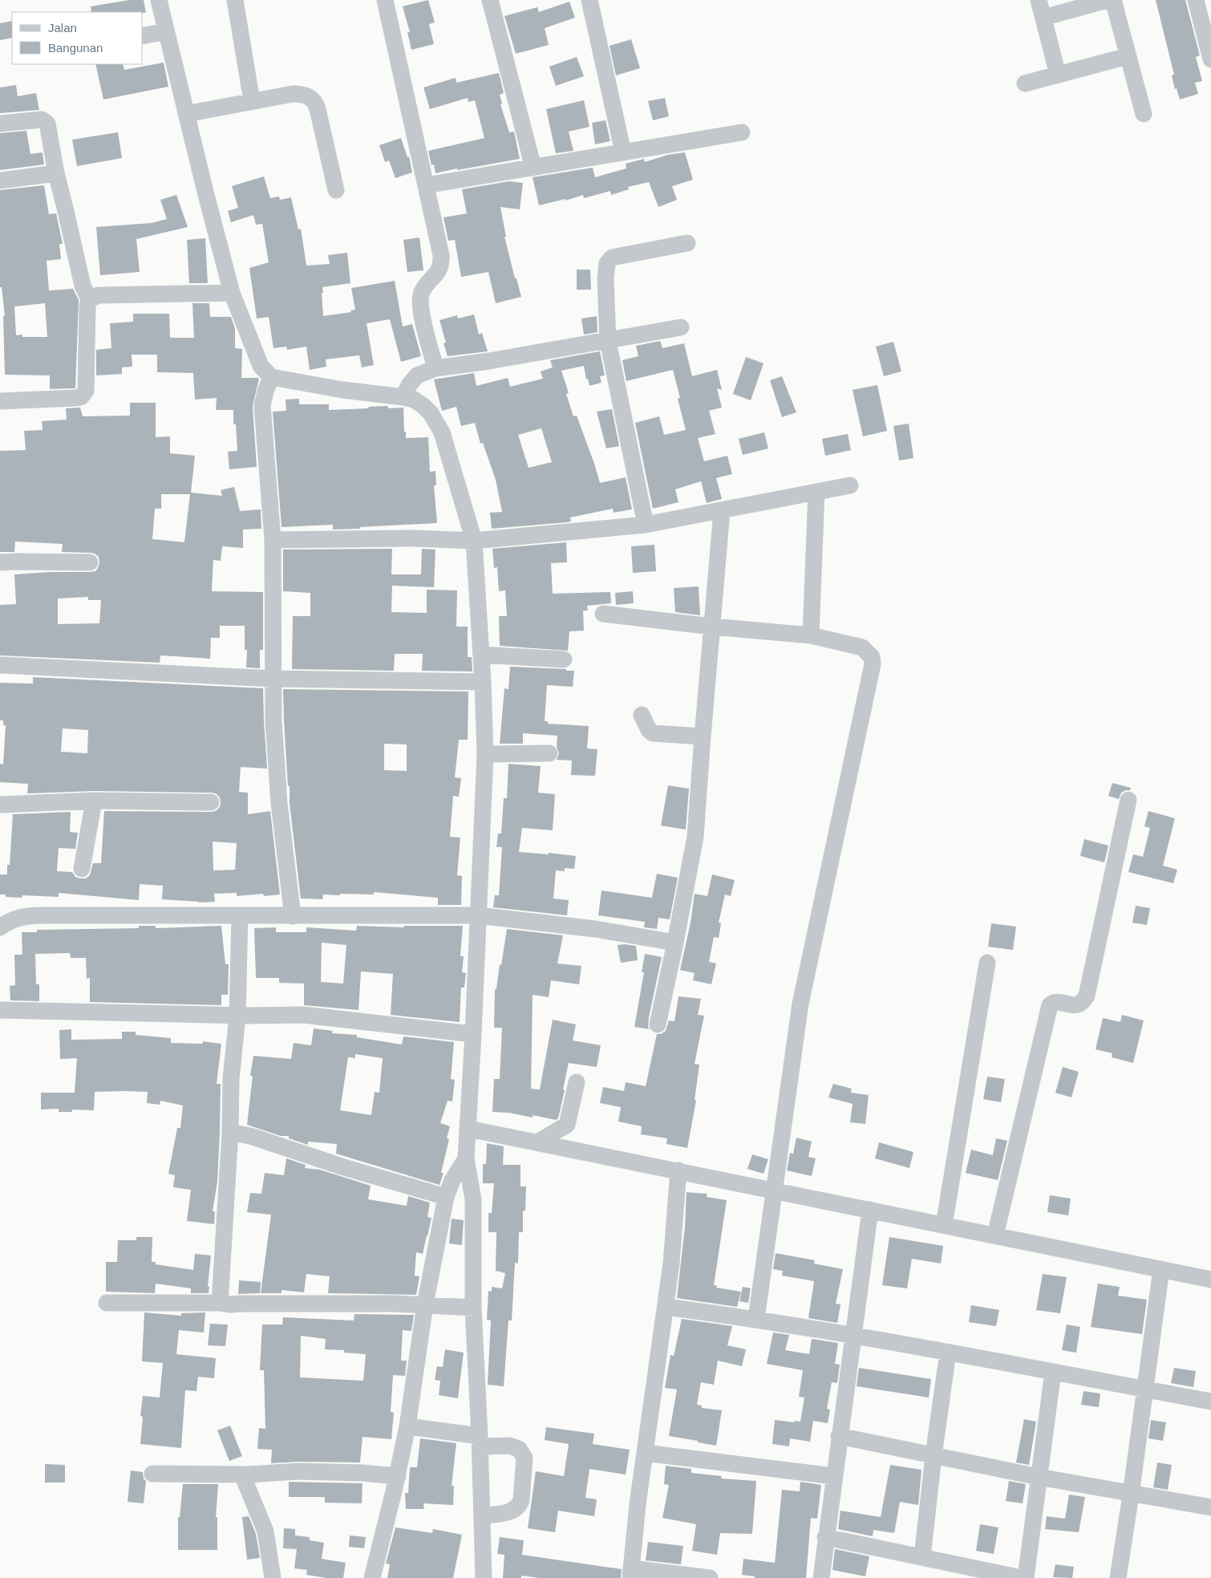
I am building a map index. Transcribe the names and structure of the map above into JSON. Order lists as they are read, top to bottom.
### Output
{
  "legend": ["Jalan", "Bangunan"]
}
